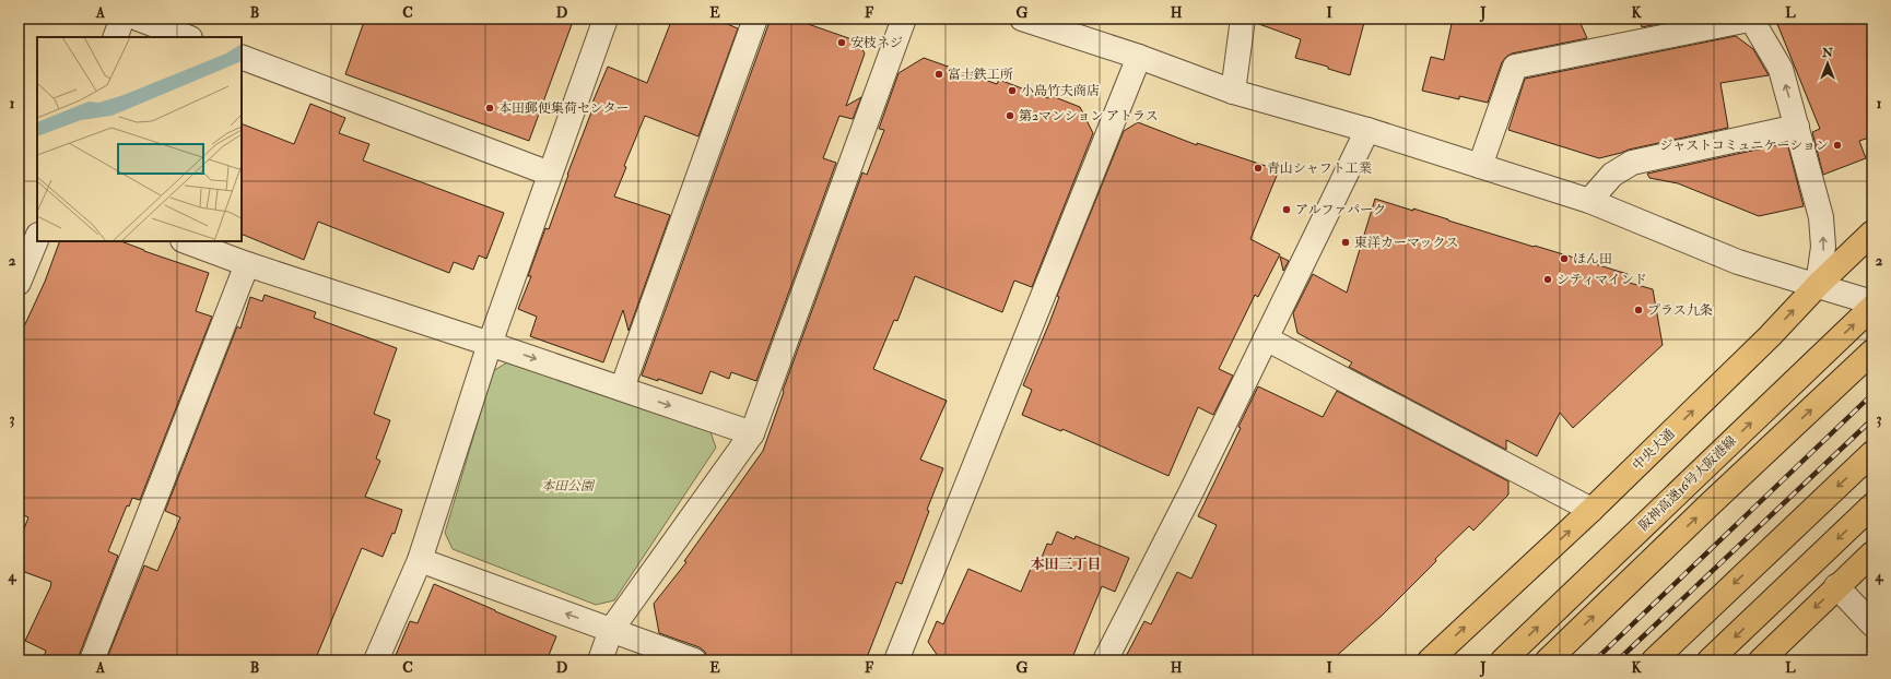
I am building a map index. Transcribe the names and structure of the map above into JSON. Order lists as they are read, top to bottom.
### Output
{
  "streets": {
    "main road": ["中央大通", "阪神高速16号大阪港線"]
  },
  "districts": ["本田三丁目"],
  "parks": ["本田公園"],
  "places": [
    "安枝ネジ",
    "富士鉄工所",
    "小島竹夫商店",
    "本田郵便集荷センター",
    "第2マンション アトラス",
    "ジャストコミュニケーション",
    "青山シャフト工業",
    "アルファパーク",
    "東洋カーマックス",
    "ほん田",
    "シティマインド",
    "プラス九条"
  ],
  "north": "top",
  "grid": {
    "columns": [
      "A",
      "B",
      "C",
      "D",
      "E",
      "F",
      "G",
      "H",
      "I",
      "J",
      "K",
      "L"
    ],
    "rows": [
      "1",
      "2",
      "3",
      "4"
    ]
  }
}
